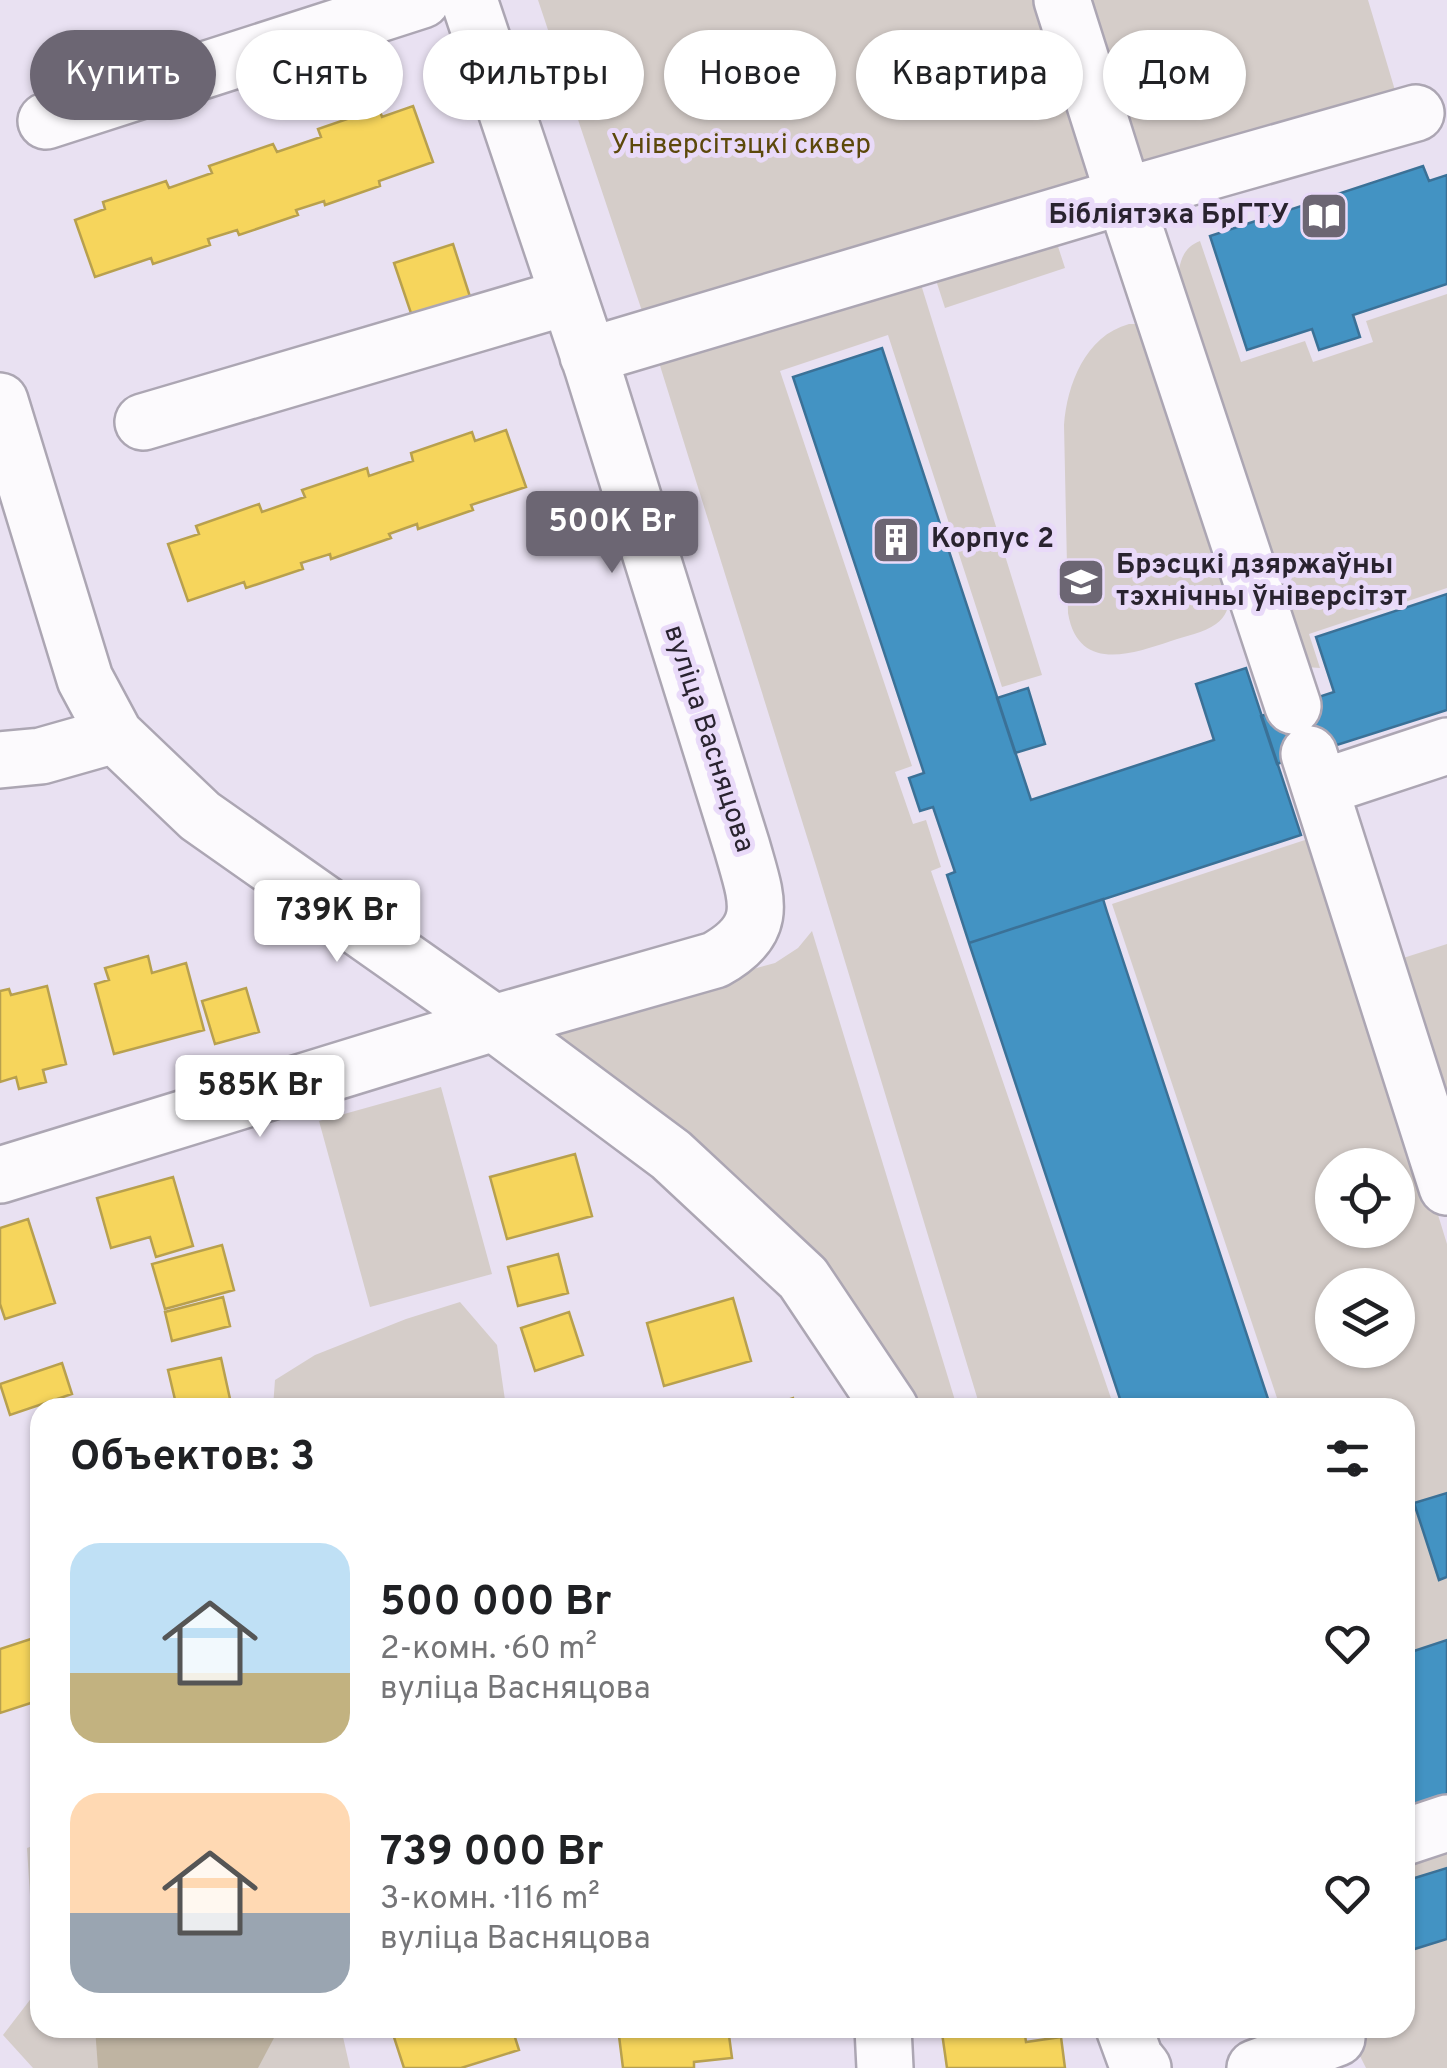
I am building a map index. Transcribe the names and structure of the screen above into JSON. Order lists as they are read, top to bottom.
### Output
{
  "streets": {
    "street": ["вуліца Васняцова"]
  },
  "parks": ["Універсітэцкі сквер"],
  "places": {
    "library": ["Бібліятэка БрГТУ"],
    "building": ["Корпус 2"],
    "school or university": ["Брэсцкі дзяржаўны тэхнічны ўніверсітэт"]
  },
  "page": {
    "chip": [
      "Купить",
      "Снять",
      "Фильтры",
      "Новое",
      "Квартира",
      "Дом"
    ],
    "price": ["500K Br", "739K Br", "585K Br"],
    "heading": "Объектов: 3",
    "list": [
      {
        "name": "500 000 Br",
        "note": "2-комн. · 60 m² · вуліца Васняцова"
      },
      {
        "name": "739 000 Br",
        "note": "3-комн. · 116 m² · вуліца Васняцова"
      }
    ]
  }
}
